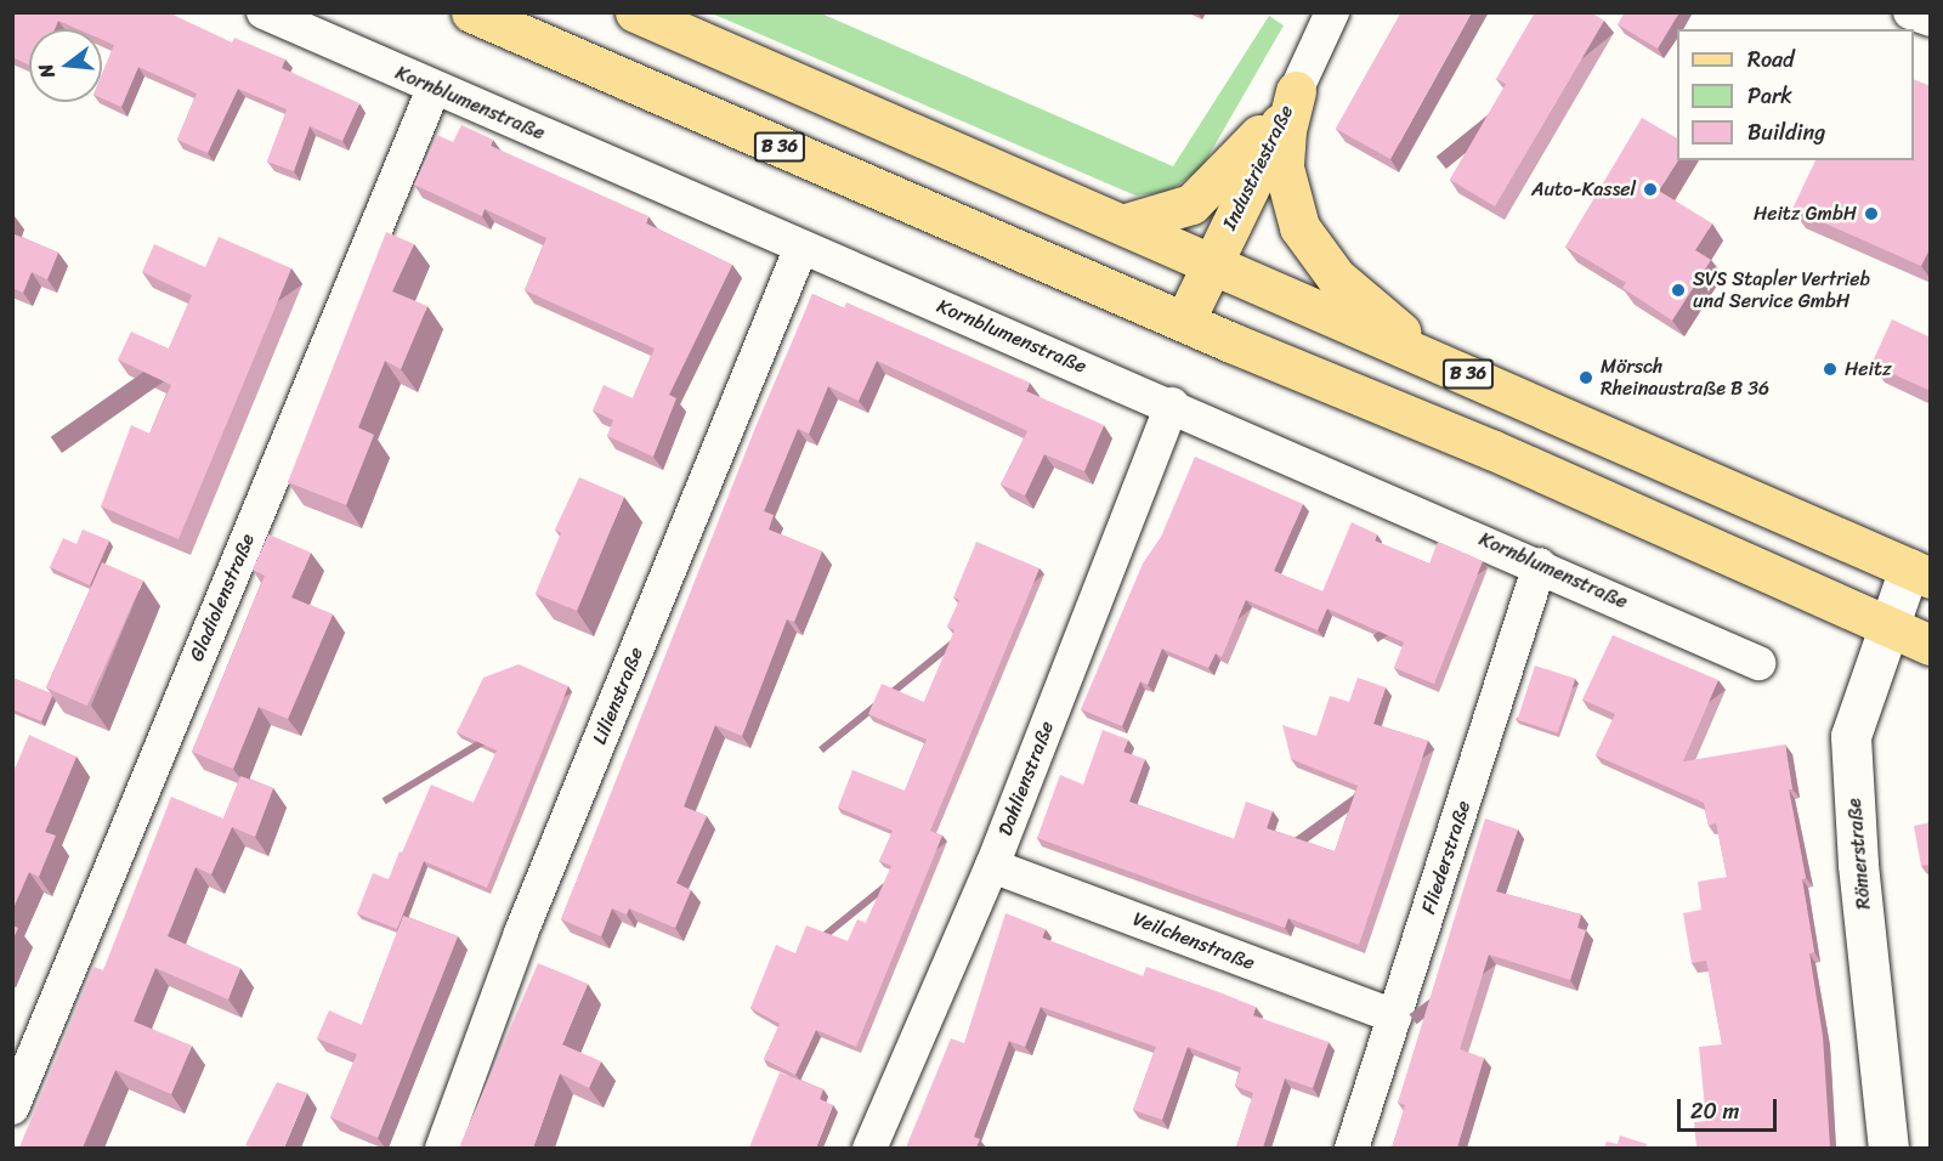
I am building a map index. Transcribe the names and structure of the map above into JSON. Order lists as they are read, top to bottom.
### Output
{
  "streets": {
    "main road": ["B 36", "Industriestraße"],
    "street": [
      "Kornblumenstraße",
      "Gladiolenstraße",
      "Lilienstraße",
      "Dahlienstraße",
      "Römerstraße",
      "Fliederstraße",
      "Veilchenstraße"
    ]
  },
  "crossings": [
    ["Kornblumenstraße", "Gladiolenstraße"],
    ["Kornblumenstraße", "Lilienstraße"],
    ["Kornblumenstraße", "Dahlienstraße"],
    ["Kornblumenstraße", "Fliederstraße"],
    ["B 36", "Industriestraße"],
    ["B 36", "Römerstraße"],
    ["Dahlienstraße", "Veilchenstraße"],
    ["Fliederstraße", "Veilchenstraße"]
  ],
  "places": [
    "Auto-Kassel",
    "Heitz GmbH",
    "SVS Stapler Vertrieb und Service GmbH",
    "Heitz",
    "Mörsch Rheinaustraße B 36"
  ],
  "legend": ["Road", "Park", "Building"],
  "scale_bar": "20 m",
  "north": "left"
}
